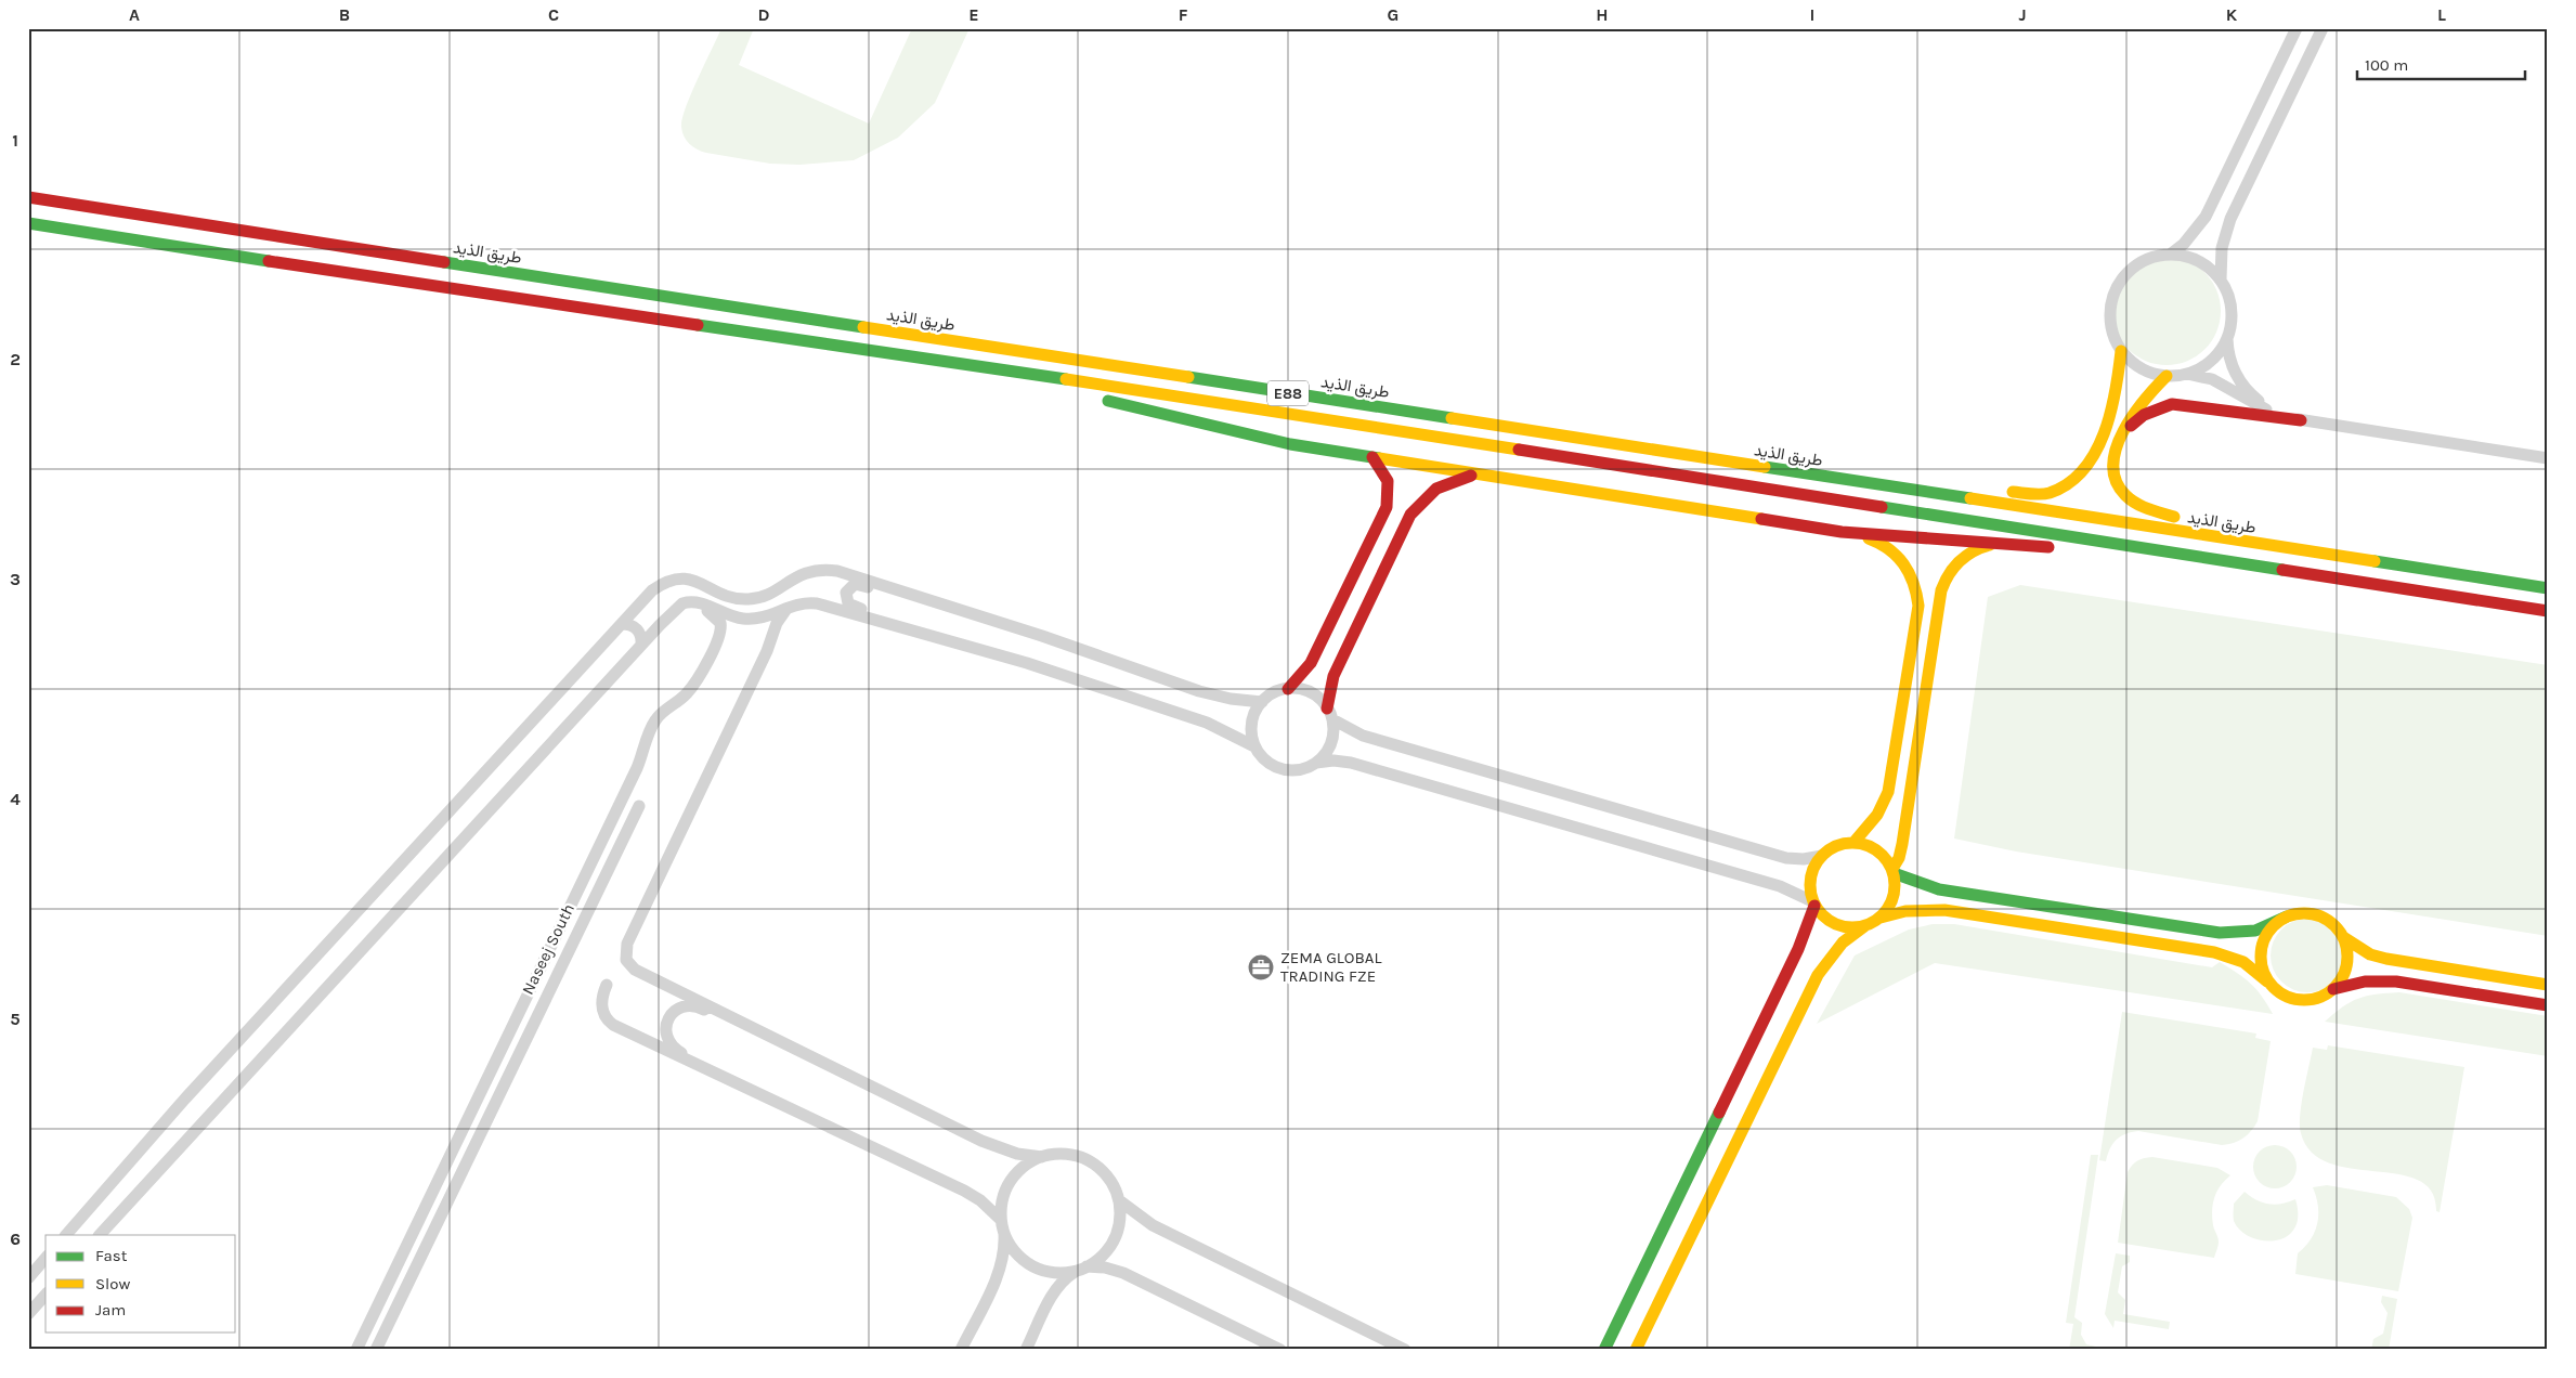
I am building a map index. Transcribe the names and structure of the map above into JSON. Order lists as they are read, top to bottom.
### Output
{
  "streets": {
    "main road": ["طريق الذيد", "E88"],
    "street": ["Naseej South"]
  },
  "places": {
    "office": ["ZEMA GLOBAL TRADING FZE"]
  },
  "legend": ["Fast", "Slow", "Jam"],
  "scale_bar": "100 m",
  "grid": {
    "columns": [
      "A",
      "B",
      "C",
      "D",
      "E",
      "F",
      "G",
      "H",
      "I",
      "J",
      "K",
      "L"
    ],
    "rows": [
      "1",
      "2",
      "3",
      "4",
      "5",
      "6"
    ]
  }
}
